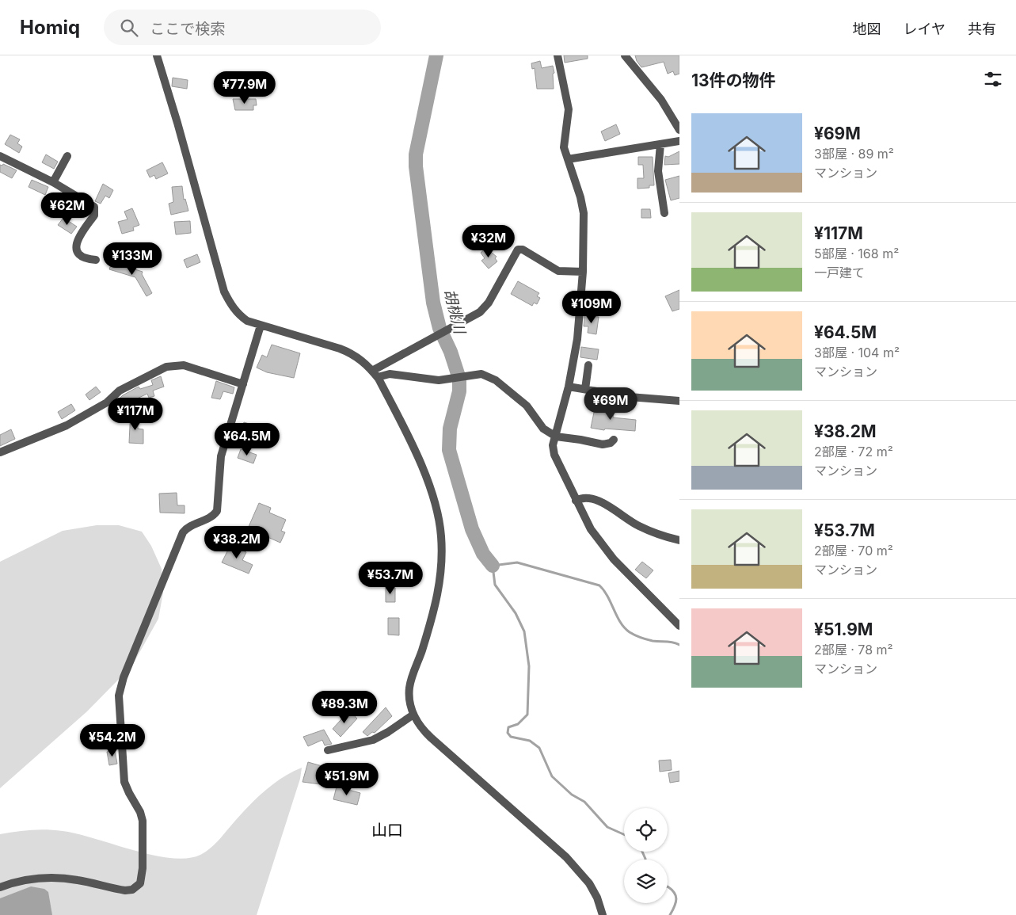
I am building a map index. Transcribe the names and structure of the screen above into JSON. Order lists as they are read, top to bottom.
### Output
{
  "districts": ["山口"],
  "water": ["胡桃川"],
  "page": {
    "header": "Homiq",
    "search": "ここで検索",
    "nav": ["地図", "レイヤ", "共有"],
    "heading": "13件の物件",
    "price": [
      "¥77.9M",
      "¥62M",
      "¥32M",
      "¥133M",
      "¥109M",
      "¥69M",
      "¥117M",
      "¥64.5M",
      "¥38.2M",
      "¥53.7M",
      "¥89.3M",
      "¥54.2M",
      "¥51.9M"
    ],
    "list": [
      {
        "name": "¥69M",
        "note": "3部屋 · 89 m² · マンション"
      },
      {
        "name": "¥117M",
        "note": "5部屋 · 168 m² · 一戸建て"
      },
      {
        "name": "¥64.5M",
        "note": "3部屋 · 104 m² · マンション"
      },
      {
        "name": "¥38.2M",
        "note": "2部屋 · 72 m² · マンション"
      },
      {
        "name": "¥53.7M",
        "note": "2部屋 · 70 m² · マンション"
      },
      {
        "name": "¥51.9M",
        "note": "2部屋 · 78 m² · マンション"
      }
    ]
  }
}
